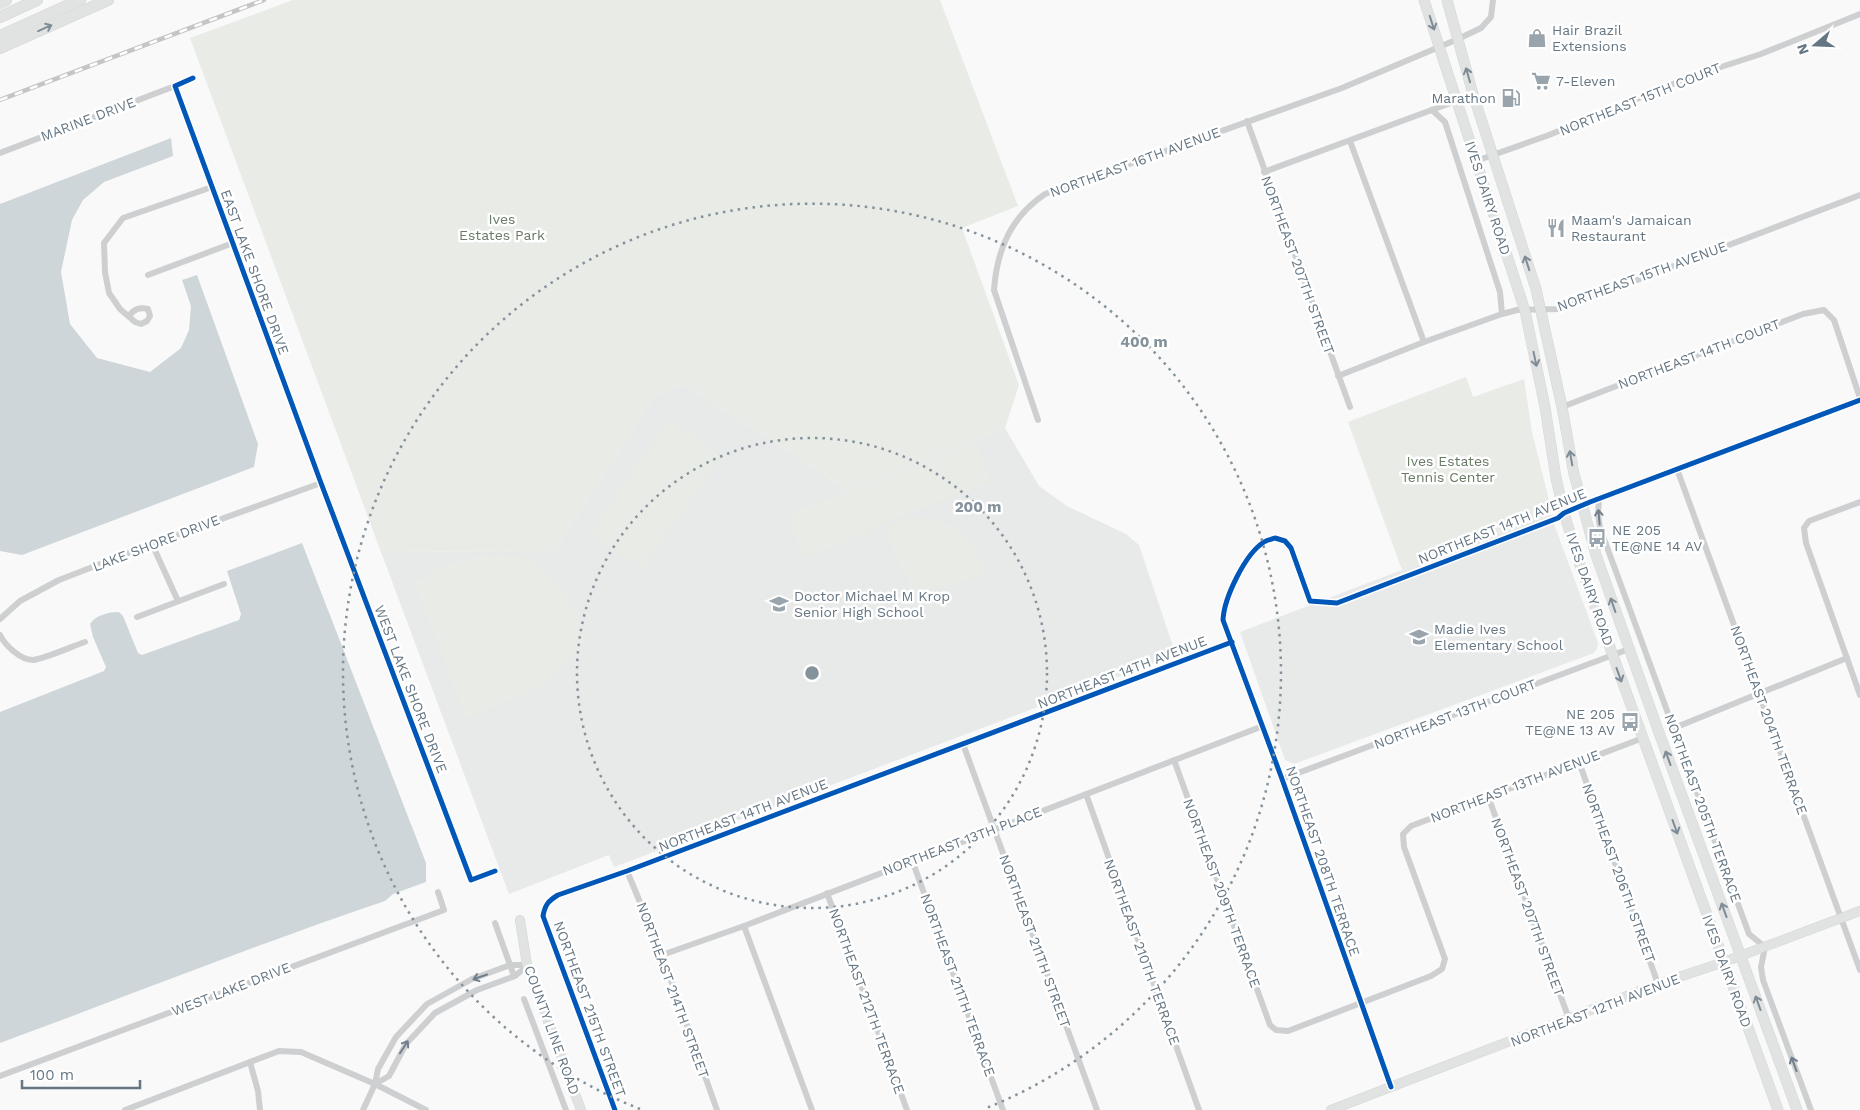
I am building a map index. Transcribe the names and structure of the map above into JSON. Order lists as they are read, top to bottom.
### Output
{
  "streets": {
    "main road": ["IVES DAIRY ROAD"],
    "street": [
      "NORTHEAST 15TH COURT",
      "MARINE DRIVE",
      "NORTHEAST 16TH AVENUE",
      "NORTHEAST 207TH STREET",
      "EAST LAKE SHORE DRIVE",
      "NORTHEAST 15TH AVENUE",
      "NORTHEAST 14TH COURT",
      "NORTHEAST 14TH AVENUE",
      "LAKE SHORE DRIVE",
      "WEST LAKE SHORE DRIVE",
      "NORTHEAST 13TH COURT",
      "NORTHEAST 204TH TERRACE",
      "NORTHEAST 13TH AVENUE",
      "NORTHEAST 205TH TERRACE",
      "NORTHEAST 13TH PLACE",
      "NORTHEAST 208TH TERRACE",
      "NORTHEAST 206TH STREET",
      "NORTHEAST 209TH TERRACE",
      "NORTHEAST 211TH STREET",
      "NORTHEAST 210TH TERRACE",
      "NORTHEAST 211TH TERRACE",
      "WEST LAKE DRIVE",
      "NORTHEAST 214TH STREET",
      "NORTHEAST 212TH TERRACE",
      "NORTHEAST 215TH STREET",
      "NORTHEAST 12TH AVENUE",
      "COUNTY LINE ROAD"
    ]
  },
  "crossings": [
    ["NORTHEAST 15TH COURT", "IVES DAIRY ROAD"],
    ["MARINE DRIVE", "EAST LAKE SHORE DRIVE"],
    ["NORTHEAST 16TH AVENUE", "IVES DAIRY ROAD"],
    ["NORTHEAST 16TH AVENUE", "NORTHEAST 207TH STREET"],
    ["IVES DAIRY ROAD", "NORTHEAST 15TH AVENUE"],
    ["IVES DAIRY ROAD", "NORTHEAST 14TH COURT"],
    ["IVES DAIRY ROAD", "NORTHEAST 14TH AVENUE"],
    ["IVES DAIRY ROAD", "NORTHEAST 13TH COURT"],
    ["IVES DAIRY ROAD", "NORTHEAST 13TH AVENUE"],
    ["IVES DAIRY ROAD", "NORTHEAST 12TH AVENUE"],
    ["NORTHEAST 207TH STREET", "NORTHEAST 15TH AVENUE"],
    ["NORTHEAST 207TH STREET", "NORTHEAST 13TH AVENUE"],
    ["NORTHEAST 207TH STREET", "NORTHEAST 12TH AVENUE"],
    ["EAST LAKE SHORE DRIVE", "LAKE SHORE DRIVE"],
    ["EAST LAKE SHORE DRIVE", "WEST LAKE SHORE DRIVE"],
    ["NORTHEAST 14TH COURT", "NORTHEAST 14TH AVENUE"],
    ["NORTHEAST 14TH AVENUE", "NORTHEAST 204TH TERRACE"],
    ["NORTHEAST 14TH AVENUE", "NORTHEAST 205TH TERRACE"],
    ["NORTHEAST 14TH AVENUE", "NORTHEAST 208TH TERRACE"],
    ["NORTHEAST 14TH AVENUE", "NORTHEAST 211TH STREET"],
    ["NORTHEAST 14TH AVENUE", "NORTHEAST 214TH STREET"],
    ["NORTHEAST 14TH AVENUE", "NORTHEAST 215TH STREET"],
    ["LAKE SHORE DRIVE", "WEST LAKE SHORE DRIVE"],
    ["NORTHEAST 13TH COURT", "NORTHEAST 208TH TERRACE"],
    ["NORTHEAST 204TH TERRACE", "NORTHEAST 12TH AVENUE"],
    ["NORTHEAST 13TH AVENUE", "NORTHEAST 208TH TERRACE"],
    ["NORTHEAST 13TH AVENUE", "NORTHEAST 206TH STREET"],
    ["NORTHEAST 13TH AVENUE", "NORTHEAST 209TH TERRACE"],
    ["NORTHEAST 205TH TERRACE", "NORTHEAST 12TH AVENUE"],
    ["NORTHEAST 13TH PLACE", "NORTHEAST 208TH TERRACE"],
    ["NORTHEAST 13TH PLACE", "NORTHEAST 209TH TERRACE"],
    ["NORTHEAST 13TH PLACE", "NORTHEAST 211TH STREET"],
    ["NORTHEAST 13TH PLACE", "NORTHEAST 210TH TERRACE"],
    ["NORTHEAST 13TH PLACE", "NORTHEAST 211TH TERRACE"],
    ["NORTHEAST 13TH PLACE", "NORTHEAST 214TH STREET"],
    ["NORTHEAST 13TH PLACE", "NORTHEAST 212TH TERRACE"],
    ["NORTHEAST 208TH TERRACE", "NORTHEAST 209TH TERRACE"],
    ["NORTHEAST 208TH TERRACE", "NORTHEAST 12TH AVENUE"],
    ["NORTHEAST 206TH STREET", "NORTHEAST 12TH AVENUE"]
  ],
  "one_way": ["NORTHEAST 205TH TERRACE"],
  "parks": ["Ives Estates Park", "Ives Estates Tennis Center"],
  "places": {
    "shop": ["Hair Brazil Extensions"],
    "supermarket": ["7-Eleven"],
    "fuel station": ["Marathon"],
    "restaurant": ["Maam's Jamaican Restaurant"],
    "bus stop": ["NE 205 TE@NE 14 AV", "NE 205 TE@NE 13 AV"],
    "school or university": ["Doctor Michael M Krop Senior High School", "Madie Ives Elementary School"]
  },
  "scale_bar": "100 m",
  "north": "left",
  "rings": ["400 m", "200 m"]
}
